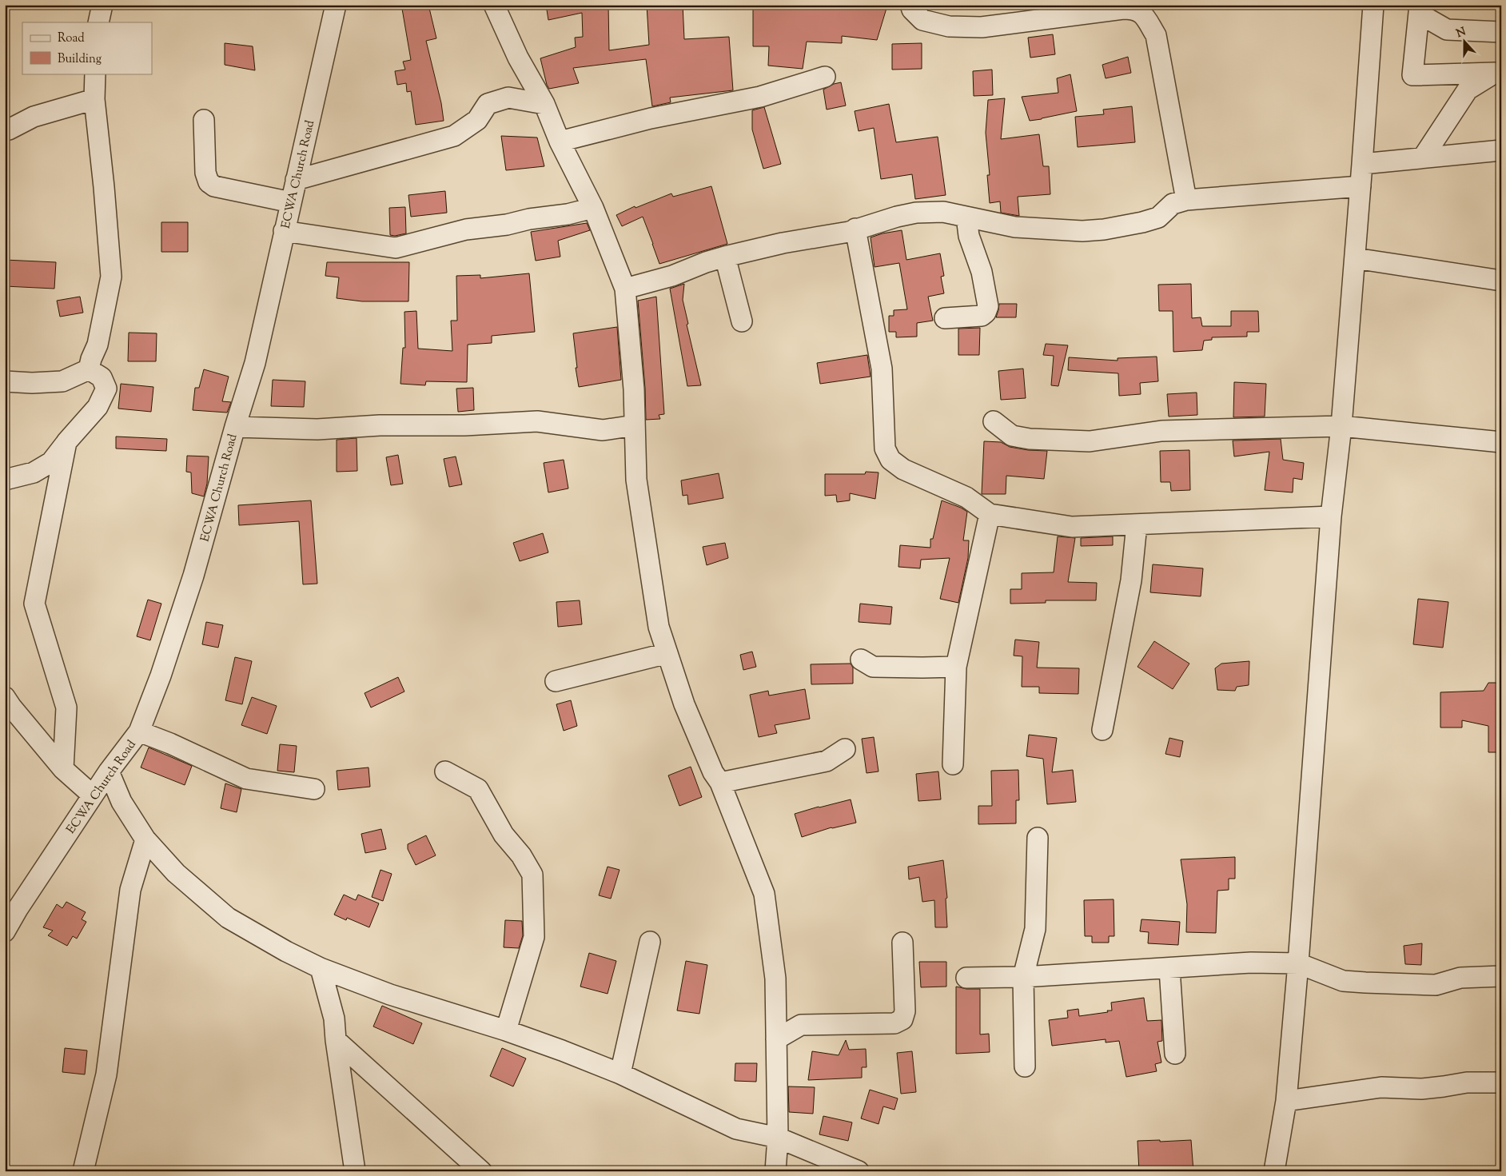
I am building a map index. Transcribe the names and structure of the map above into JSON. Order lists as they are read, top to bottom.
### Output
{
  "streets": {
    "street": ["ECWA Church Road"]
  },
  "legend": ["Road", "Building"],
  "north": "top"
}
